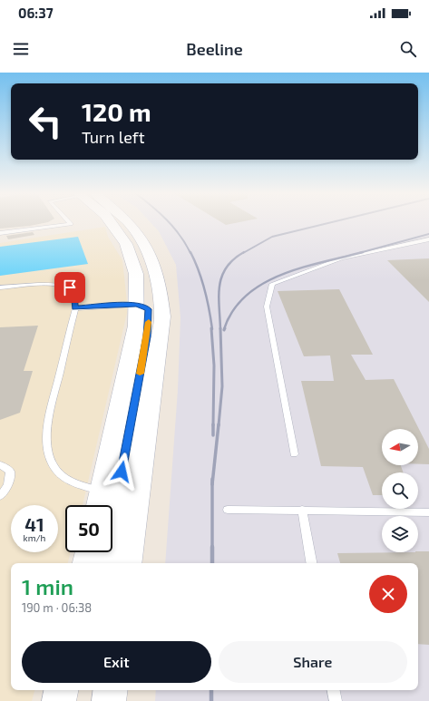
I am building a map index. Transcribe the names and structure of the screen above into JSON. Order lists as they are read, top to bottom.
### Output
{
  "north": "left",
  "page": {
    "status": "06:37",
    "header": "Beeline",
    "turn": ["120 m", "Turn left"],
    "speed": "41 km/h",
    "limit": "50",
    "heading": ["1 min", "190 m · 06:38"],
    "buttons": ["Exit", "Share"]
  }
}
